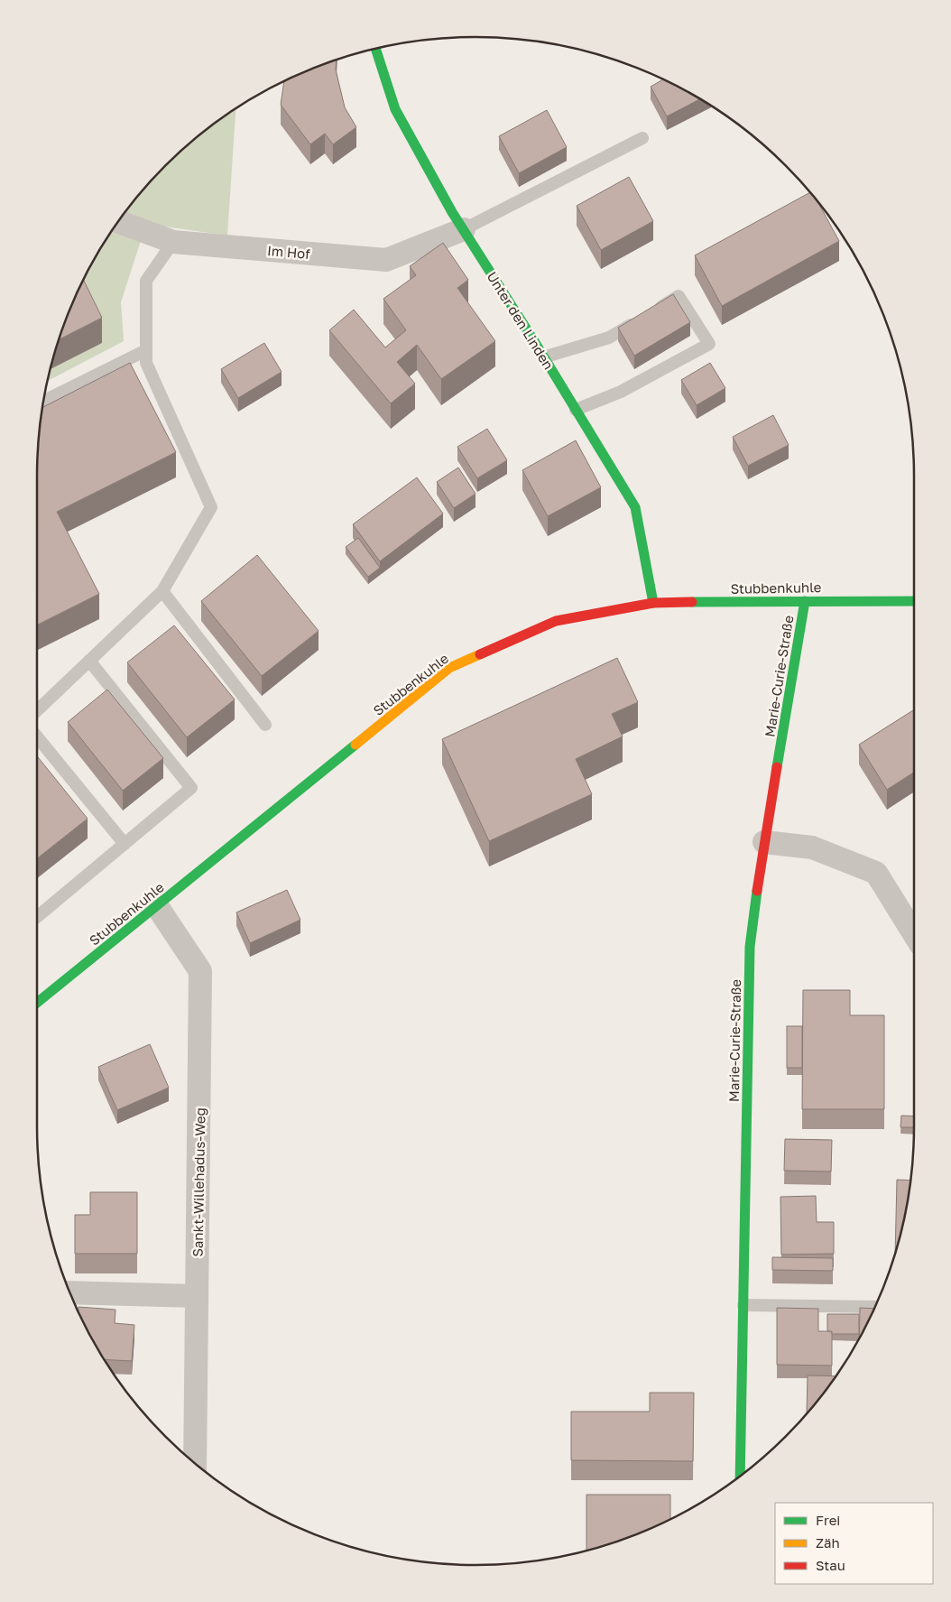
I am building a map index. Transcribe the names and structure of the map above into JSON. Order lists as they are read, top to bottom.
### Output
{
  "streets": {
    "street": [
      "Im Hof",
      "Unter den Linden",
      "Stubbenkuhle",
      "Marie-Curie-Straße",
      "Sankt-Willehadus-Weg"
    ]
  },
  "crossings": [
    ["Im Hof", "Unter den Linden"],
    ["Unter den Linden", "Stubbenkuhle"],
    ["Stubbenkuhle", "Marie-Curie-Straße"],
    ["Stubbenkuhle", "Sankt-Willehadus-Weg"]
  ],
  "legend": ["Frei", "Zäh", "Stau"]
}
